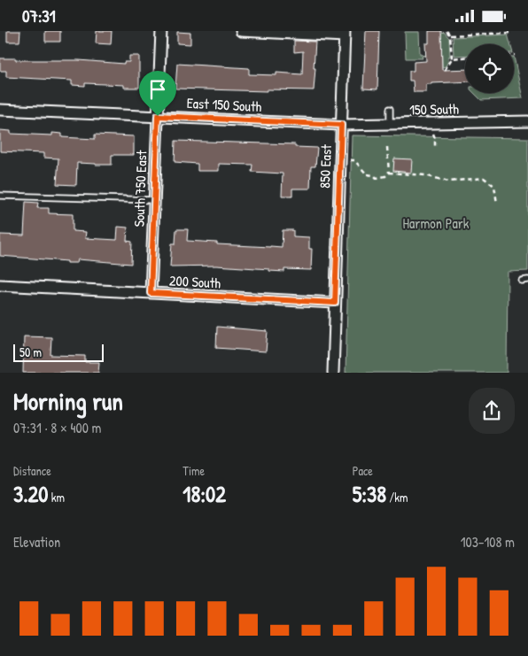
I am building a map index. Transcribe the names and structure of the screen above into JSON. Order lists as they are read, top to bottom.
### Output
{
  "streets": {
    "street": [
      "East 150 South",
      "150 South",
      "850 East",
      "South 750 East",
      "200 South"
    ]
  },
  "crossings": [
    ["East 150 South", "150 South"],
    ["East 150 South", "850 East"],
    ["East 150 South", "South 750 East"],
    ["150 South", "850 East"],
    ["850 East", "200 South"],
    ["South 750 East", "200 South"]
  ],
  "parks": ["Harmon Park"],
  "scale_bar": "50 m",
  "page": {
    "status": "07:31",
    "scale": "50 m",
    "heading": ["Morning run", "07:31 · 8 × 400 m"],
    "stats": [
      ["Distance", "3.20 km"],
      ["Time", "18:02"],
      ["Pace", "5:38 /km"]
    ],
    "chart": ["Elevation", "103–108 m"]
  }
}
